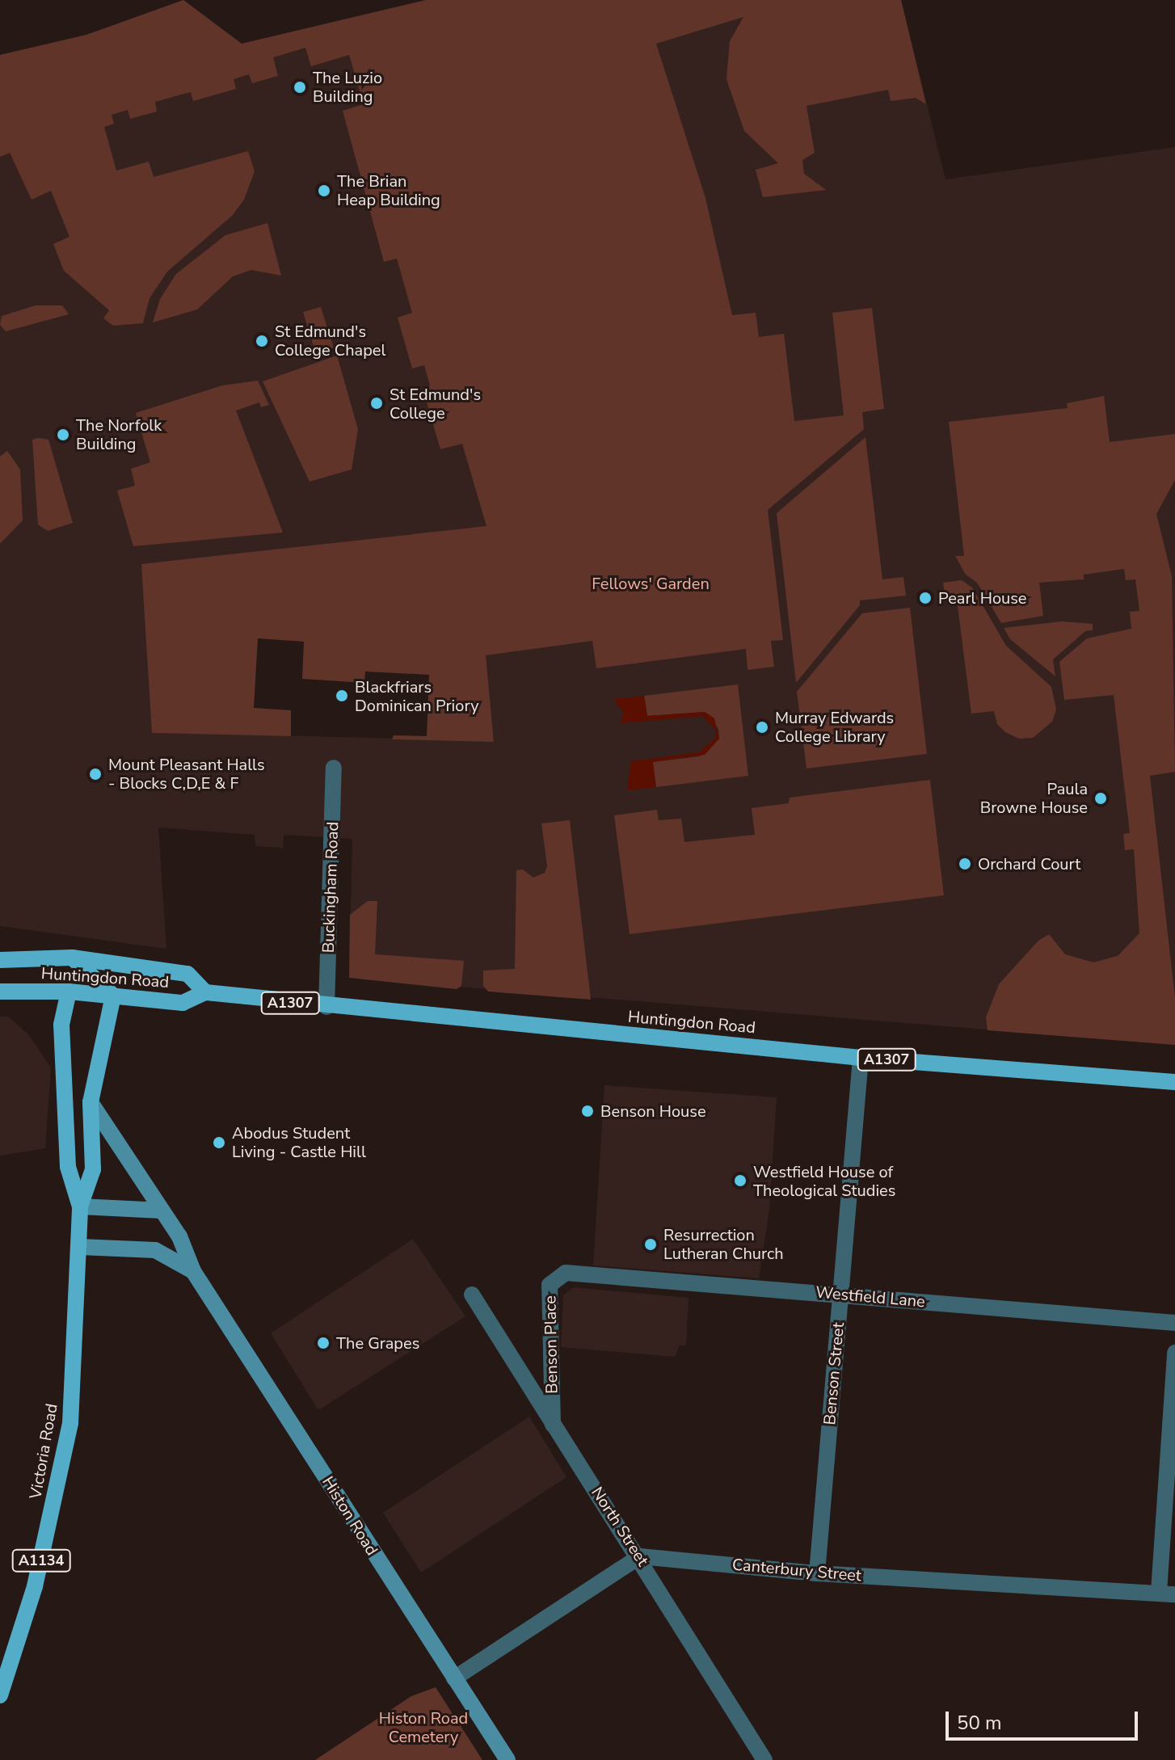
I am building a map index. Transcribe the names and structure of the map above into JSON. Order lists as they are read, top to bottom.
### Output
{
  "streets": {
    "main road": [
      "Huntingdon Road",
      "A1307",
      "Victoria Road",
      "Histon Road",
      "A1134"
    ],
    "street": [
      "Buckingham Road",
      "Westfield Lane",
      "Benson Place",
      "Benson Street",
      "North Street",
      "Canterbury Street"
    ]
  },
  "crossings": [
    ["Buckingham Road", "Huntingdon Road"],
    ["Huntingdon Road", "Benson Street"],
    ["Huntingdon Road", "Victoria Road"],
    ["Westfield Lane", "Benson Place"],
    ["Westfield Lane", "Benson Street"],
    ["Benson Place", "North Street"],
    ["Benson Street", "Canterbury Street"],
    ["Victoria Road", "Histon Road"],
    ["North Street", "Canterbury Street"]
  ],
  "parks": ["Fellows' Garden", "Histon Road Cemetery"],
  "places": [
    "The Luzio Building",
    "The Brian Heap Building",
    "St Edmund's College Chapel",
    "St Edmund's College",
    "The Norfolk Building",
    "Pearl House",
    "Blackfriars Dominican Priory",
    "Murray Edwards College Library",
    "Mount Pleasant Halls - Blocks C,D,E & F",
    "Paula Browne House",
    "Orchard Court",
    "Benson House",
    "Abodus Student Living - Castle Hill",
    "Westfield House of Theological Studies",
    "Resurrection Lutheran Church",
    "The Grapes"
  ],
  "scale_bar": "50 m"
}
